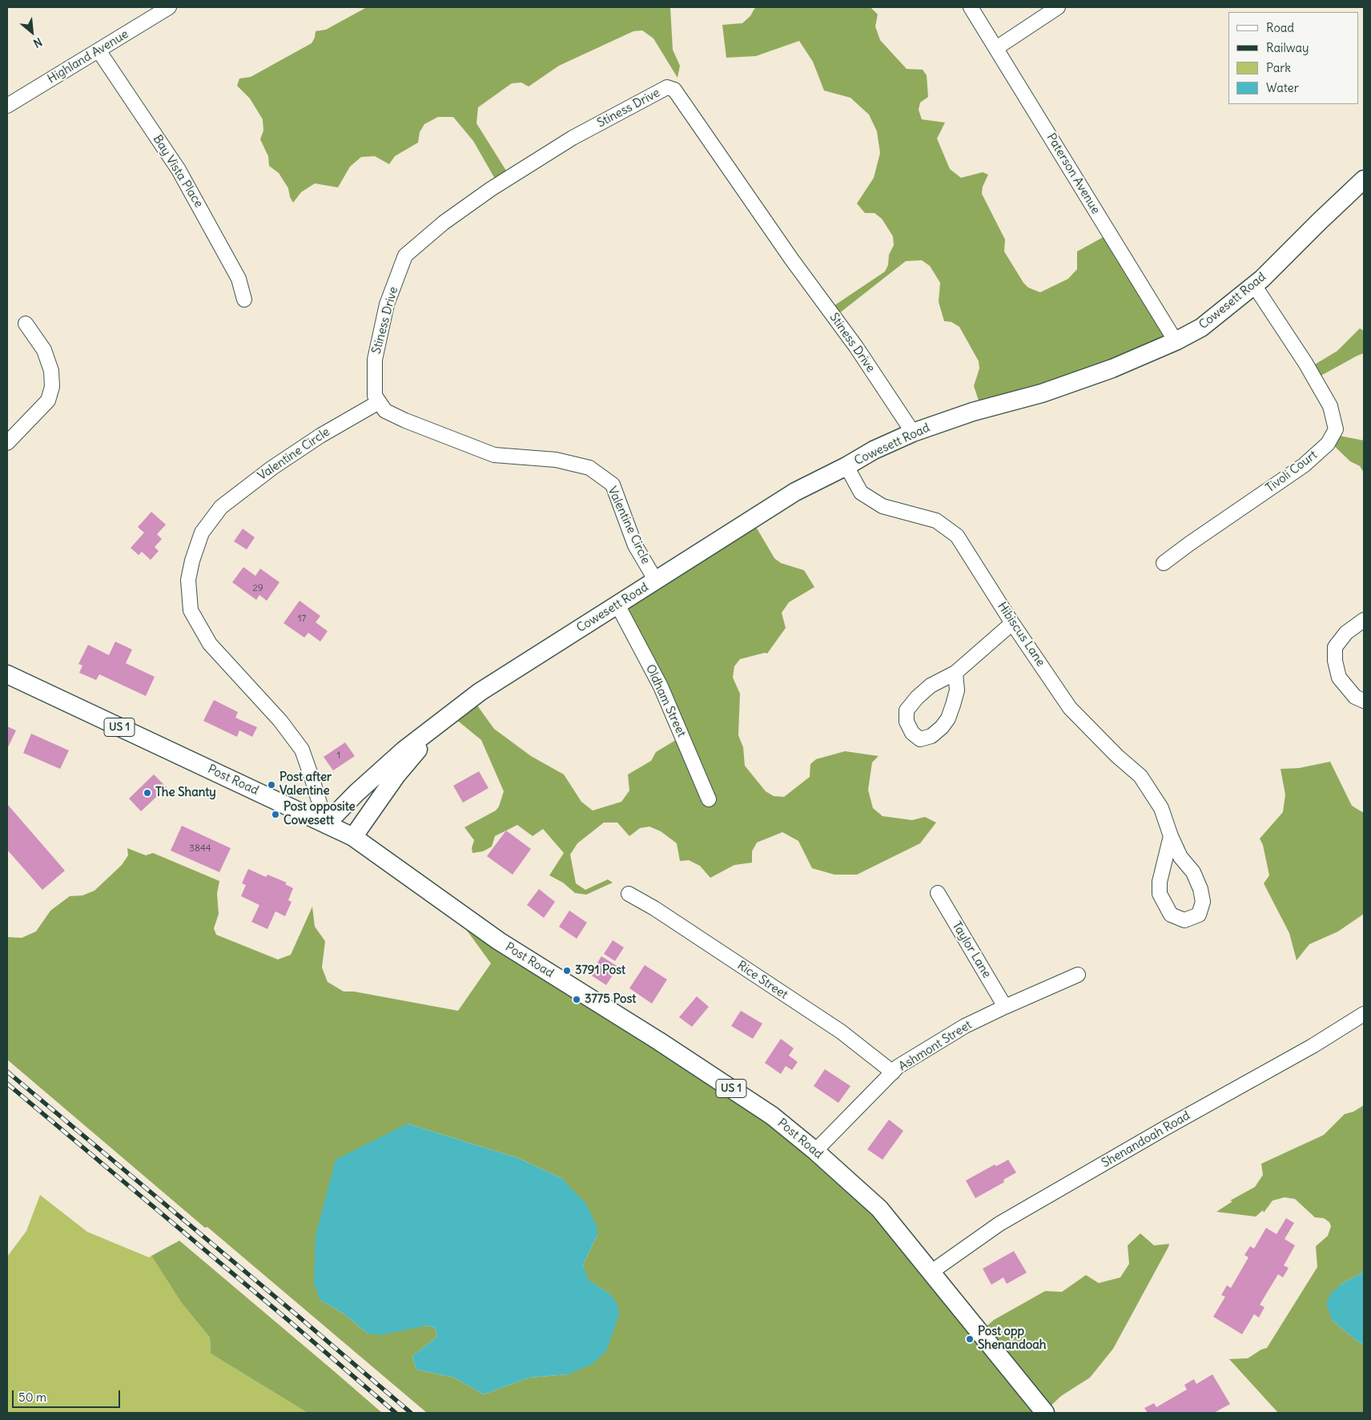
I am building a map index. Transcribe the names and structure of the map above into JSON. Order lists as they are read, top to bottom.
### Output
{
  "streets": {
    "main road": ["Cowesett Road", "US 1", "Post Road"],
    "street": [
      "Highland Avenue",
      "Stiness Drive",
      "Bay Vista Place",
      "Paterson Avenue",
      "Valentine Circle",
      "Tivoli Court",
      "Hibiscus Lane",
      "Oldham Street",
      "Taylor Lane",
      "Rice Street",
      "Ashmont Street",
      "Shenandoah Road"
    ]
  },
  "crossings": [
    ["Highland Avenue", "Bay Vista Place"],
    ["Stiness Drive", "Cowesett Road"],
    ["Stiness Drive", "Valentine Circle"],
    ["Paterson Avenue", "Cowesett Road"],
    ["Cowesett Road", "Valentine Circle"],
    ["Cowesett Road", "Tivoli Court"],
    ["Cowesett Road", "Hibiscus Lane"],
    ["Cowesett Road", "Oldham Street"],
    ["Cowesett Road", "Post Road"],
    ["Valentine Circle", "Post Road"],
    ["Post Road", "Ashmont Street"],
    ["Post Road", "Shenandoah Road"],
    ["Taylor Lane", "Ashmont Street"],
    ["Rice Street", "Ashmont Street"]
  ],
  "places": [
    "Post after Valentine",
    "The Shanty",
    "Post opposite Cowesett",
    "3791 Post",
    "3775 Post",
    "Post opp Shenandoah"
  ],
  "house_numbers": [
    "29",
    "17",
    "1",
    "3844"
  ],
  "legend": [
    "Road",
    "Railway",
    "Park",
    "Water"
  ],
  "scale_bar": "50 m",
  "north": "bottom right"
}
